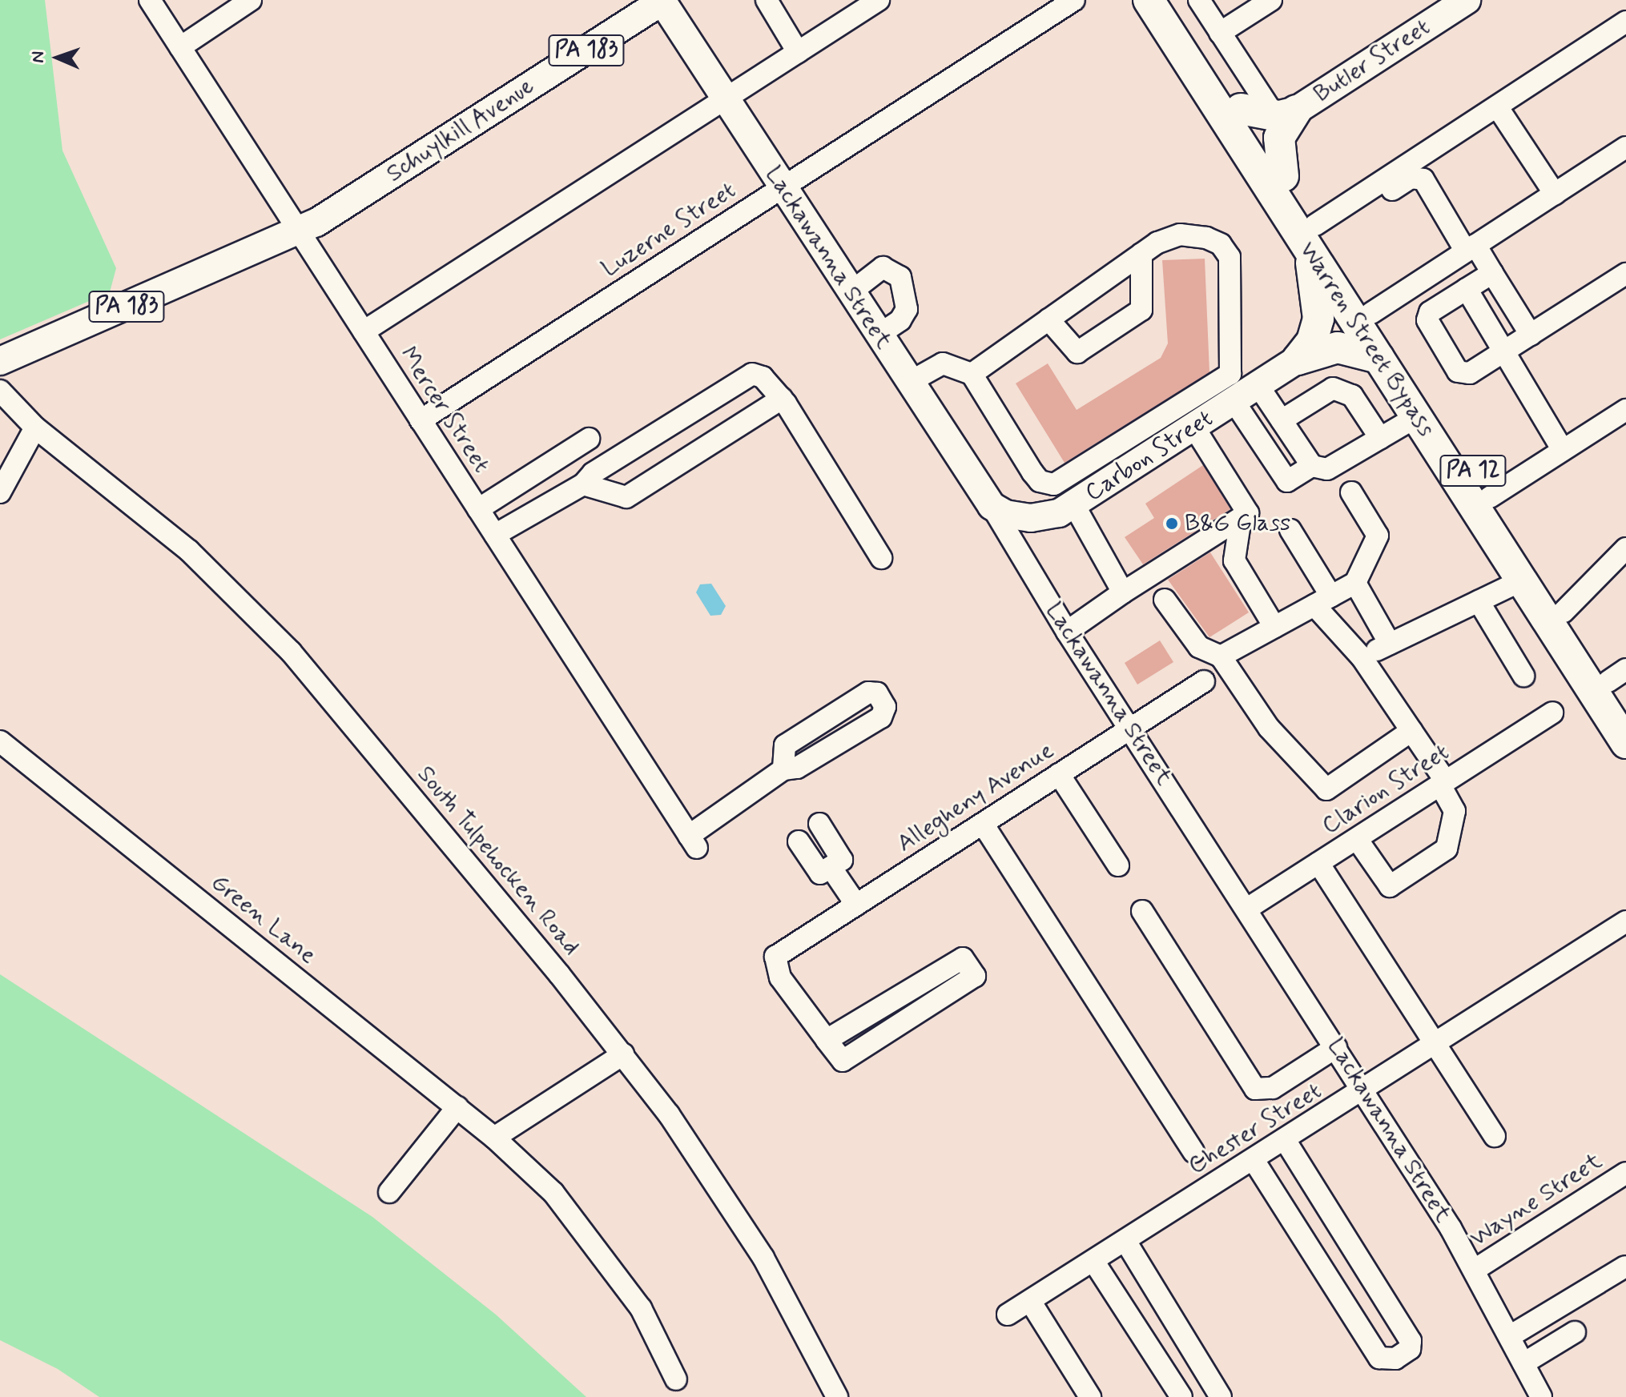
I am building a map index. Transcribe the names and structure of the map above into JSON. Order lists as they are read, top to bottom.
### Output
{
  "streets": {
    "highway": ["Warren Street Bypass", "PA 12"],
    "main road": [
      "PA 183",
      "Butler Street",
      "Schuylkill Avenue",
      "Lackawanna Street",
      "Carbon Street"
    ],
    "street": [
      "Luzerne Street",
      "Mercer Street",
      "Clarion Street",
      "Allegheny Avenue",
      "South Tulpehocken Road",
      "Green Lane",
      "Chester Street",
      "Wayne Street"
    ]
  },
  "crossings": [
    ["Schuylkill Avenue", "Lackawanna Street"],
    ["Schuylkill Avenue", "Mercer Street"],
    ["Luzerne Street", "Lackawanna Street"],
    ["Luzerne Street", "Mercer Street"],
    ["Lackawanna Street", "Carbon Street"],
    ["Lackawanna Street", "Clarion Street"],
    ["Lackawanna Street", "Allegheny Avenue"],
    ["Lackawanna Street", "Chester Street"],
    ["Lackawanna Street", "Wayne Street"]
  ],
  "places": ["B&G Glass"],
  "north": "left"
}
